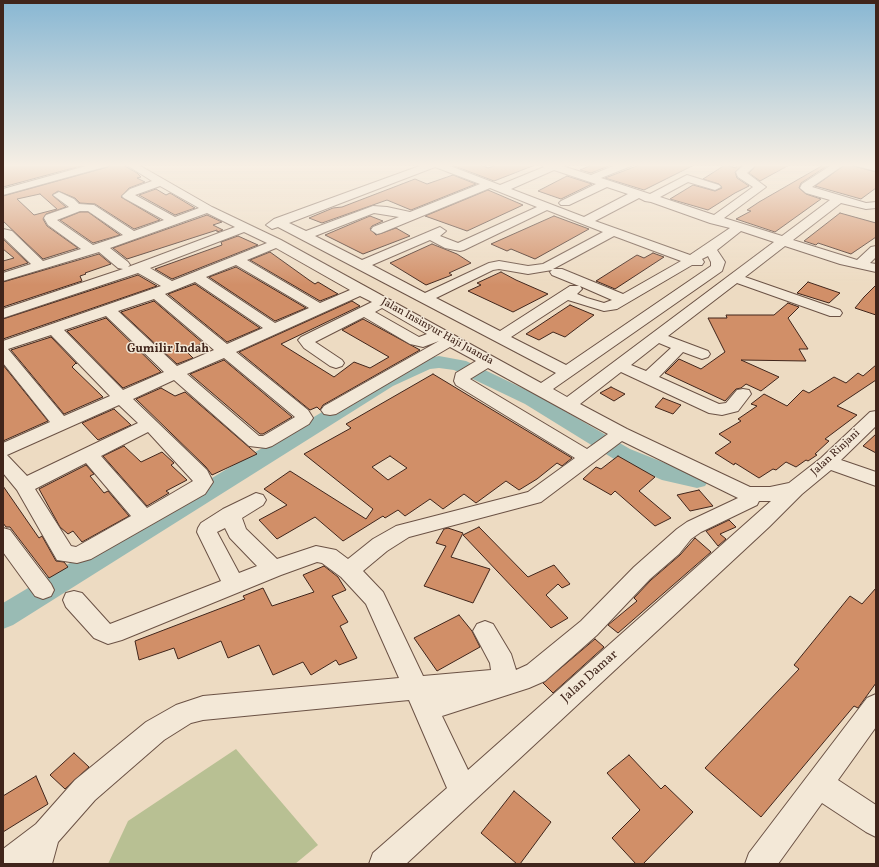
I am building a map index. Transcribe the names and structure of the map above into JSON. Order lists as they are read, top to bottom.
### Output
{
  "streets": {
    "street": ["Jalan Insinyur Haji Juanda", "Jalan Rinjani", "Jalan Damar"]
  },
  "crossings": [
    ["Jalan Rinjani", "Jalan Damar"]
  ],
  "districts": ["Gumilir Indah"]
}
